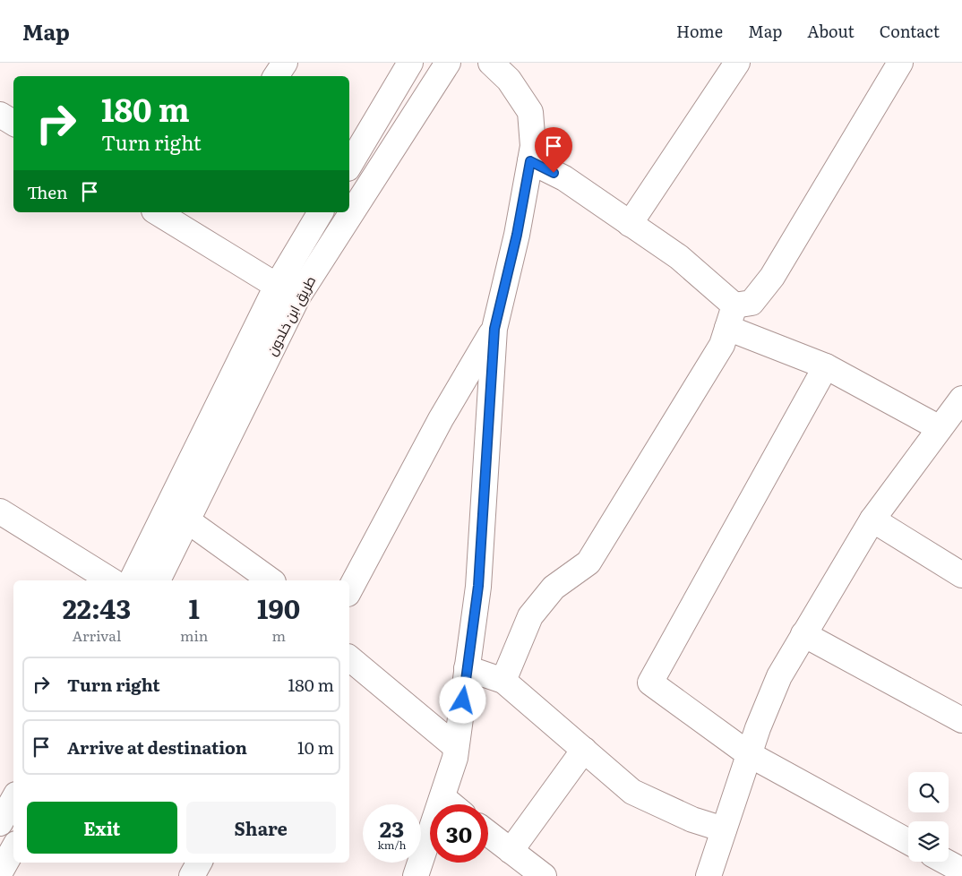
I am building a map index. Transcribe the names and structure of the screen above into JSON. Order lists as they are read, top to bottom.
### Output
{
  "streets": {
    "street": ["طريق ابن خلدون"]
  },
  "page": {
    "header": "Map",
    "nav": [
      "Home",
      "Map",
      "About",
      "Contact"
    ],
    "turn": ["180 m", "Turn right"],
    "then": "Then",
    "eta": [
      "22:43",
      "Arrival",
      "1",
      "min",
      "190",
      "m"
    ],
    "list": [
      {
        "name": "Turn right",
        "value": "180 m"
      },
      {
        "name": "Arrive at destination",
        "value": "10 m"
      }
    ],
    "buttons": ["Exit", "Share"],
    "speed": "23 km/h",
    "limit": "30"
  }
}
